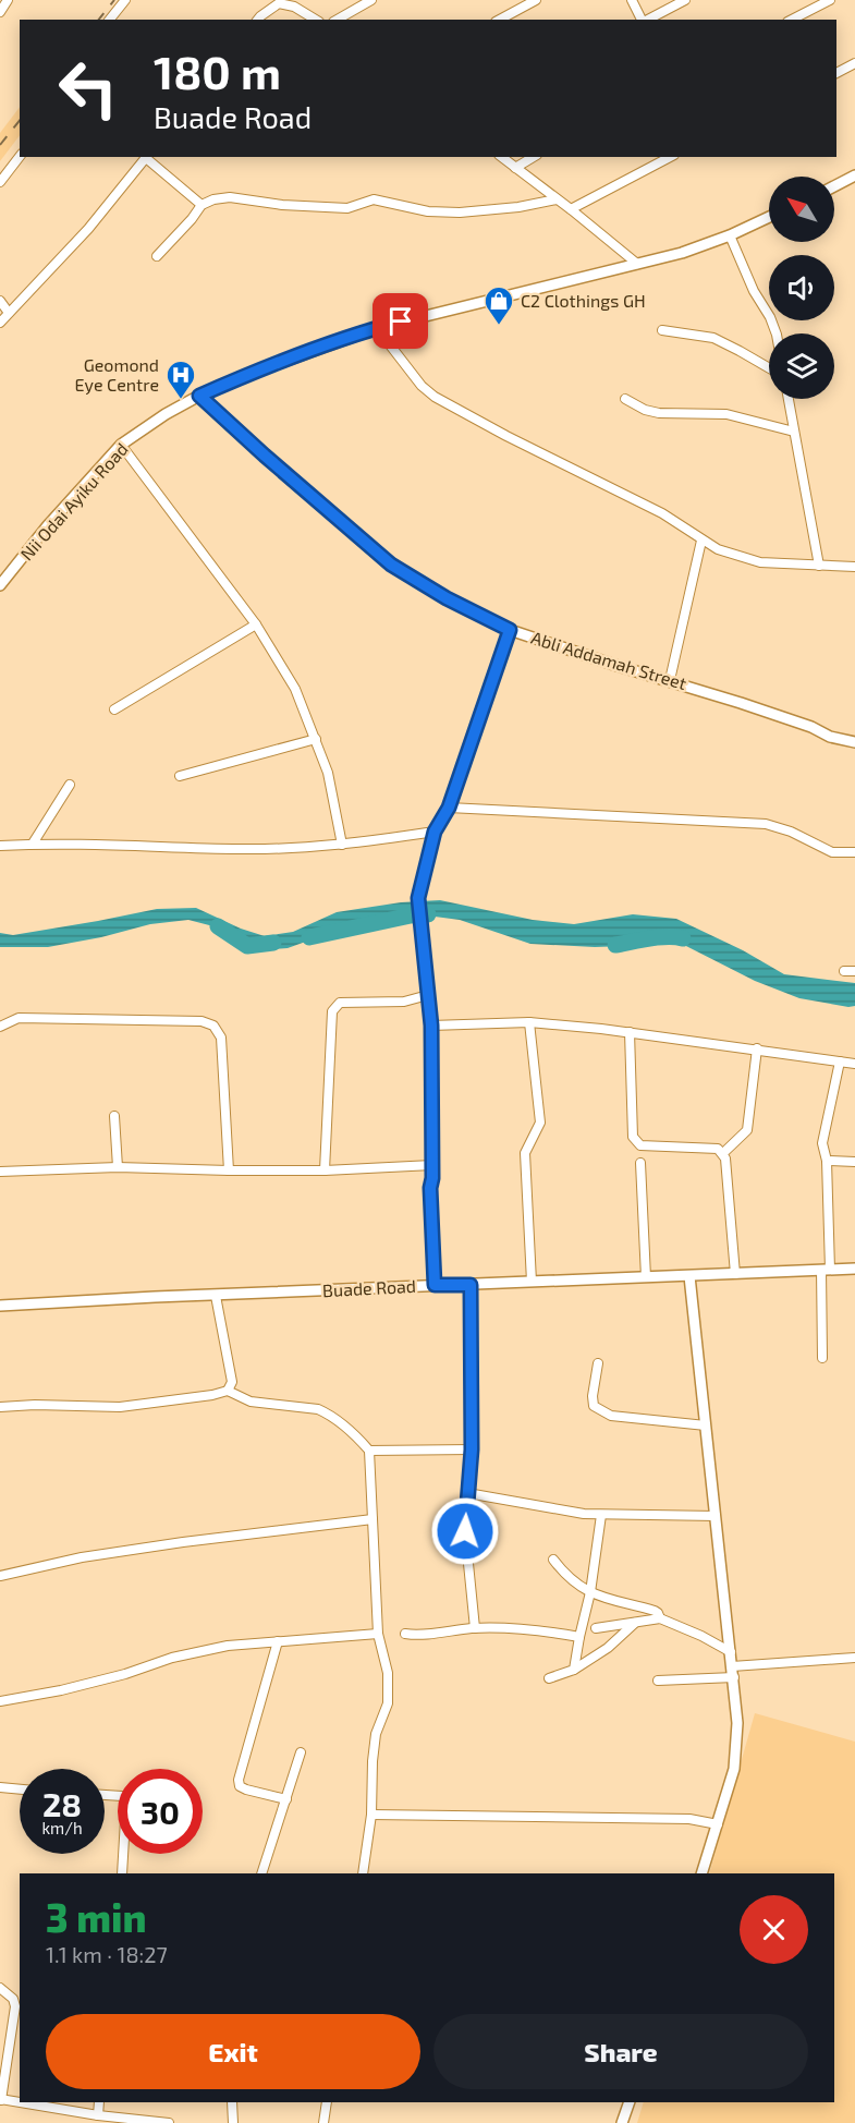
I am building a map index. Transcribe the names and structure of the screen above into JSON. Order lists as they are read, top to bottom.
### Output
{
  "streets": {
    "street": ["Nii Odai Ayiku Road", "Abli Addamah Street", "Buade Road"]
  },
  "crossings": [
    ["Nii Odai Ayiku Road", "Abli Addamah Street"]
  ],
  "places": {
    "shop": ["C2 Clothings GH"],
    "hospital": ["Geomond Eye Centre"]
  },
  "north": "top left",
  "page": {
    "turn": ["180 m", "Buade Road"],
    "speed": "28 km/h",
    "limit": "30",
    "heading": ["3 min", "1.1 km · 18:27"],
    "buttons": ["Exit", "Share"]
  }
}
